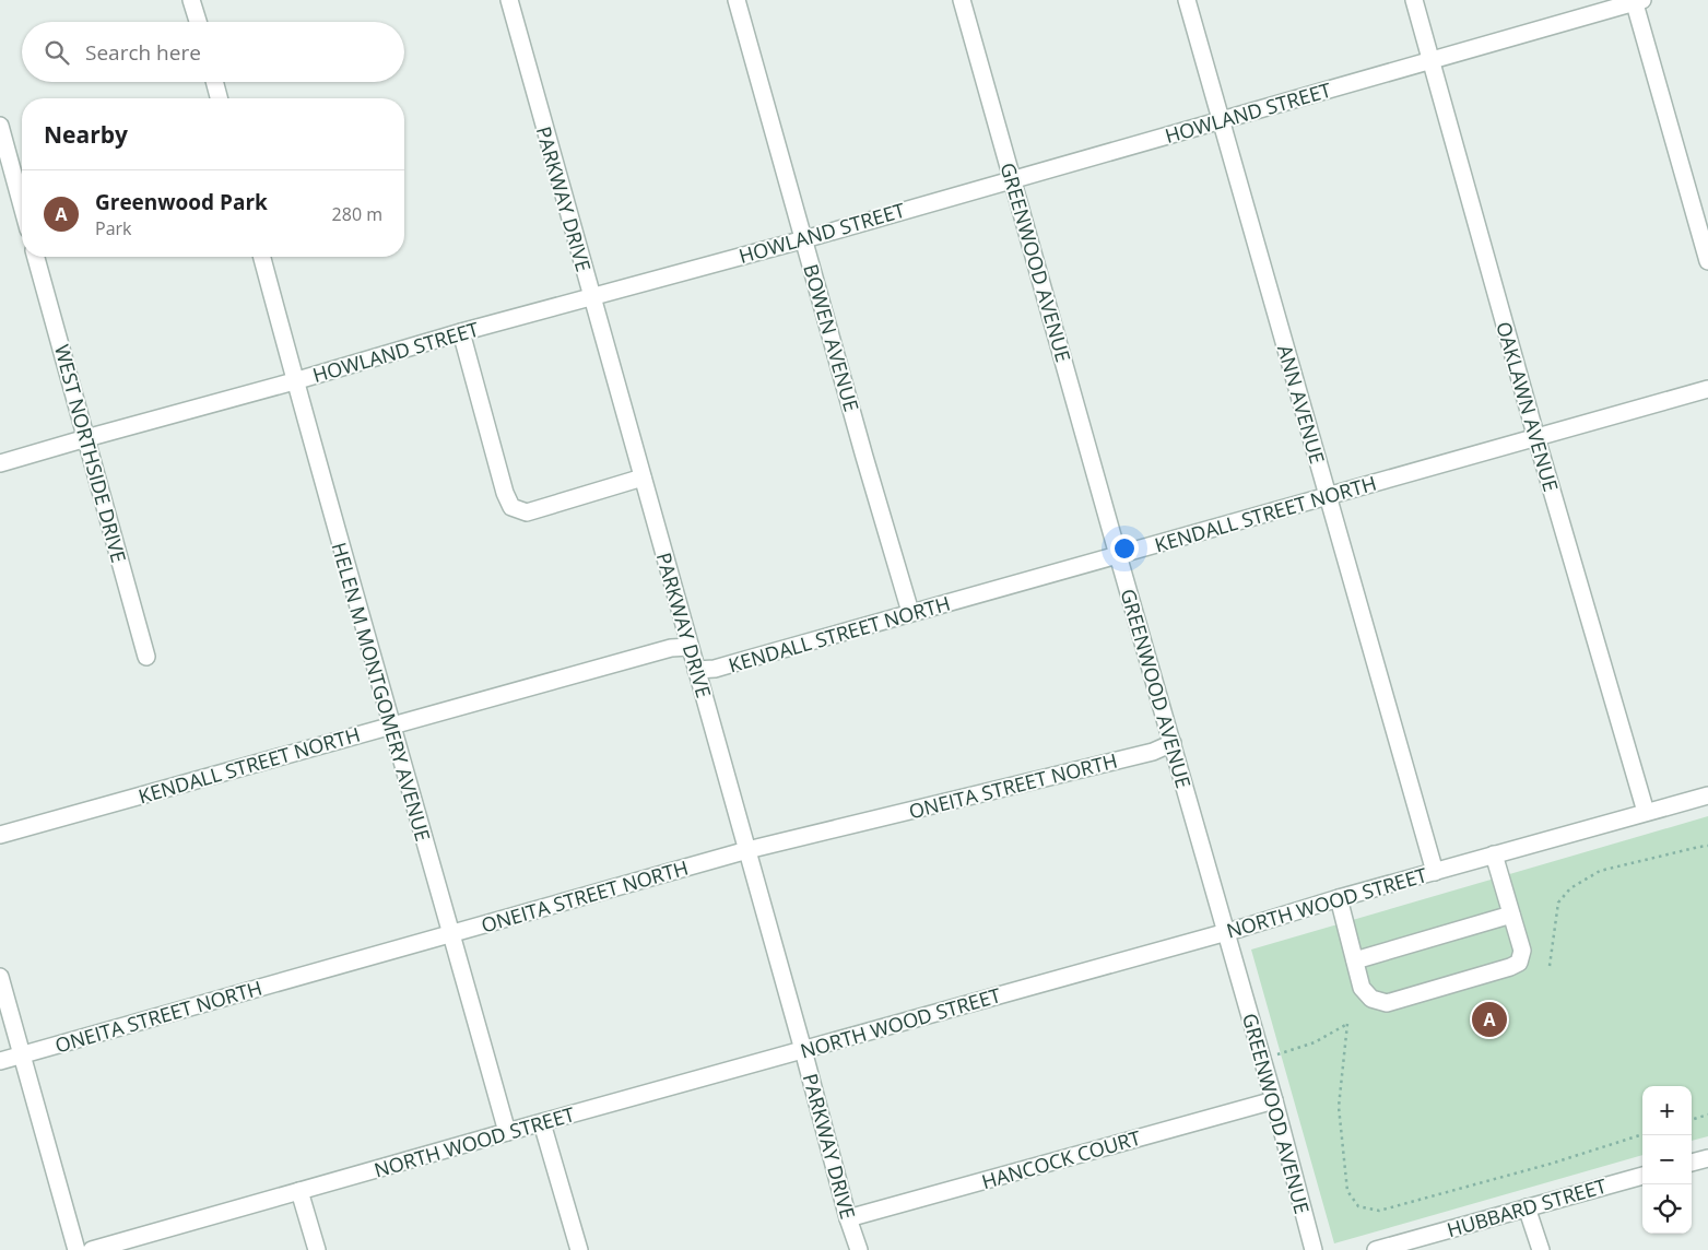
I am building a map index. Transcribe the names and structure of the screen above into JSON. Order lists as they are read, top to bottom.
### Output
{
  "streets": {
    "street": [
      "HOWLAND STREET",
      "PARKWAY DRIVE",
      "GREENWOOD AVENUE",
      "BOWEN AVENUE",
      "ANN AVENUE",
      "OAKLAWN AVENUE",
      "WEST NORTHSIDE DRIVE",
      "KENDALL STREET NORTH",
      "HELEN M MONTGOMERY AVENUE",
      "ONEITA STREET NORTH",
      "NORTH WOOD STREET",
      "HANCOCK COURT",
      "HUBBARD STREET"
    ]
  },
  "crossings": [
    ["HOWLAND STREET", "PARKWAY DRIVE"],
    ["HOWLAND STREET", "GREENWOOD AVENUE"],
    ["HOWLAND STREET", "BOWEN AVENUE"],
    ["HOWLAND STREET", "ANN AVENUE"],
    ["HOWLAND STREET", "OAKLAWN AVENUE"],
    ["HOWLAND STREET", "WEST NORTHSIDE DRIVE"],
    ["HOWLAND STREET", "HELEN M MONTGOMERY AVENUE"],
    ["PARKWAY DRIVE", "KENDALL STREET NORTH"],
    ["PARKWAY DRIVE", "ONEITA STREET NORTH"],
    ["PARKWAY DRIVE", "NORTH WOOD STREET"],
    ["PARKWAY DRIVE", "HANCOCK COURT"],
    ["GREENWOOD AVENUE", "KENDALL STREET NORTH"],
    ["GREENWOOD AVENUE", "ONEITA STREET NORTH"],
    ["GREENWOOD AVENUE", "NORTH WOOD STREET"],
    ["GREENWOOD AVENUE", "HANCOCK COURT"],
    ["BOWEN AVENUE", "KENDALL STREET NORTH"],
    ["ANN AVENUE", "KENDALL STREET NORTH"],
    ["ANN AVENUE", "NORTH WOOD STREET"],
    ["OAKLAWN AVENUE", "KENDALL STREET NORTH"],
    ["OAKLAWN AVENUE", "NORTH WOOD STREET"],
    ["KENDALL STREET NORTH", "HELEN M MONTGOMERY AVENUE"],
    ["HELEN M MONTGOMERY AVENUE", "ONEITA STREET NORTH"],
    ["HELEN M MONTGOMERY AVENUE", "NORTH WOOD STREET"]
  ],
  "page": {
    "search": "Search here",
    "heading": "Nearby",
    "list": [
      {
        "mark": "A",
        "name": "Greenwood Park",
        "note": "Park",
        "value": "280 m"
      }
    ],
    "pins": "A",
    "map_buttons": ["+", "−"]
  }
}
